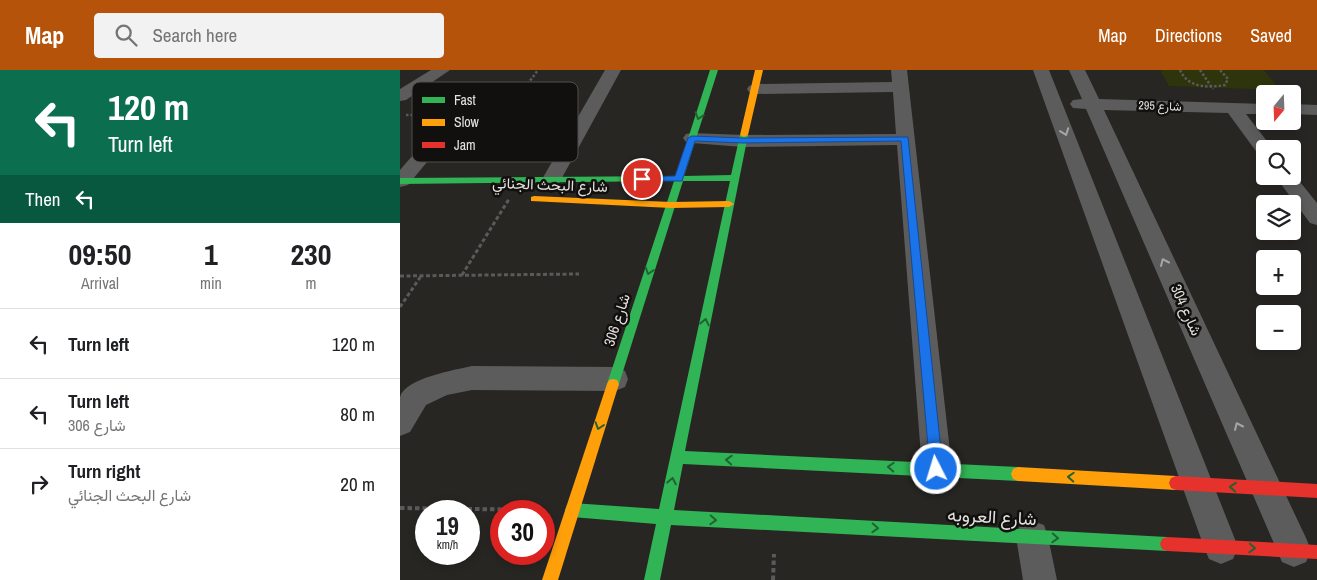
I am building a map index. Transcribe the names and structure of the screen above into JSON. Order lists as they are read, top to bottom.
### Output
{
  "streets": {
    "street": [
      "شارع 295",
      "شارع البحث الجنائي",
      "شارع 304",
      "شارع 306",
      "شارع العروبه"
    ]
  },
  "crossings": [
    ["شارع 295", "شارع 304"],
    ["شارع البحث الجنائي", "شارع 306"],
    ["شارع 304", "شارع العروبه"],
    ["شارع 306", "شارع العروبه"]
  ],
  "legend": ["Fast", "Slow", "Jam"],
  "north": "bottom",
  "page": {
    "header": "Map",
    "search": "Search here",
    "nav": ["Map", "Directions", "Saved"],
    "turn": ["120 m", "Turn left"],
    "map_buttons": ["+", "−"],
    "then": "Then",
    "eta": [
      "09:50",
      "Arrival",
      "1",
      "min",
      "230",
      "m"
    ],
    "list": [
      {
        "name": "Turn left",
        "value": "120 m"
      },
      {
        "name": "Turn left",
        "note": "شارع 306",
        "value": "80 m"
      },
      {
        "name": "Turn right",
        "note": "شارع البحث الجنائي",
        "value": "20 m"
      }
    ],
    "speed": "19 km/h",
    "limit": "30"
  }
}
